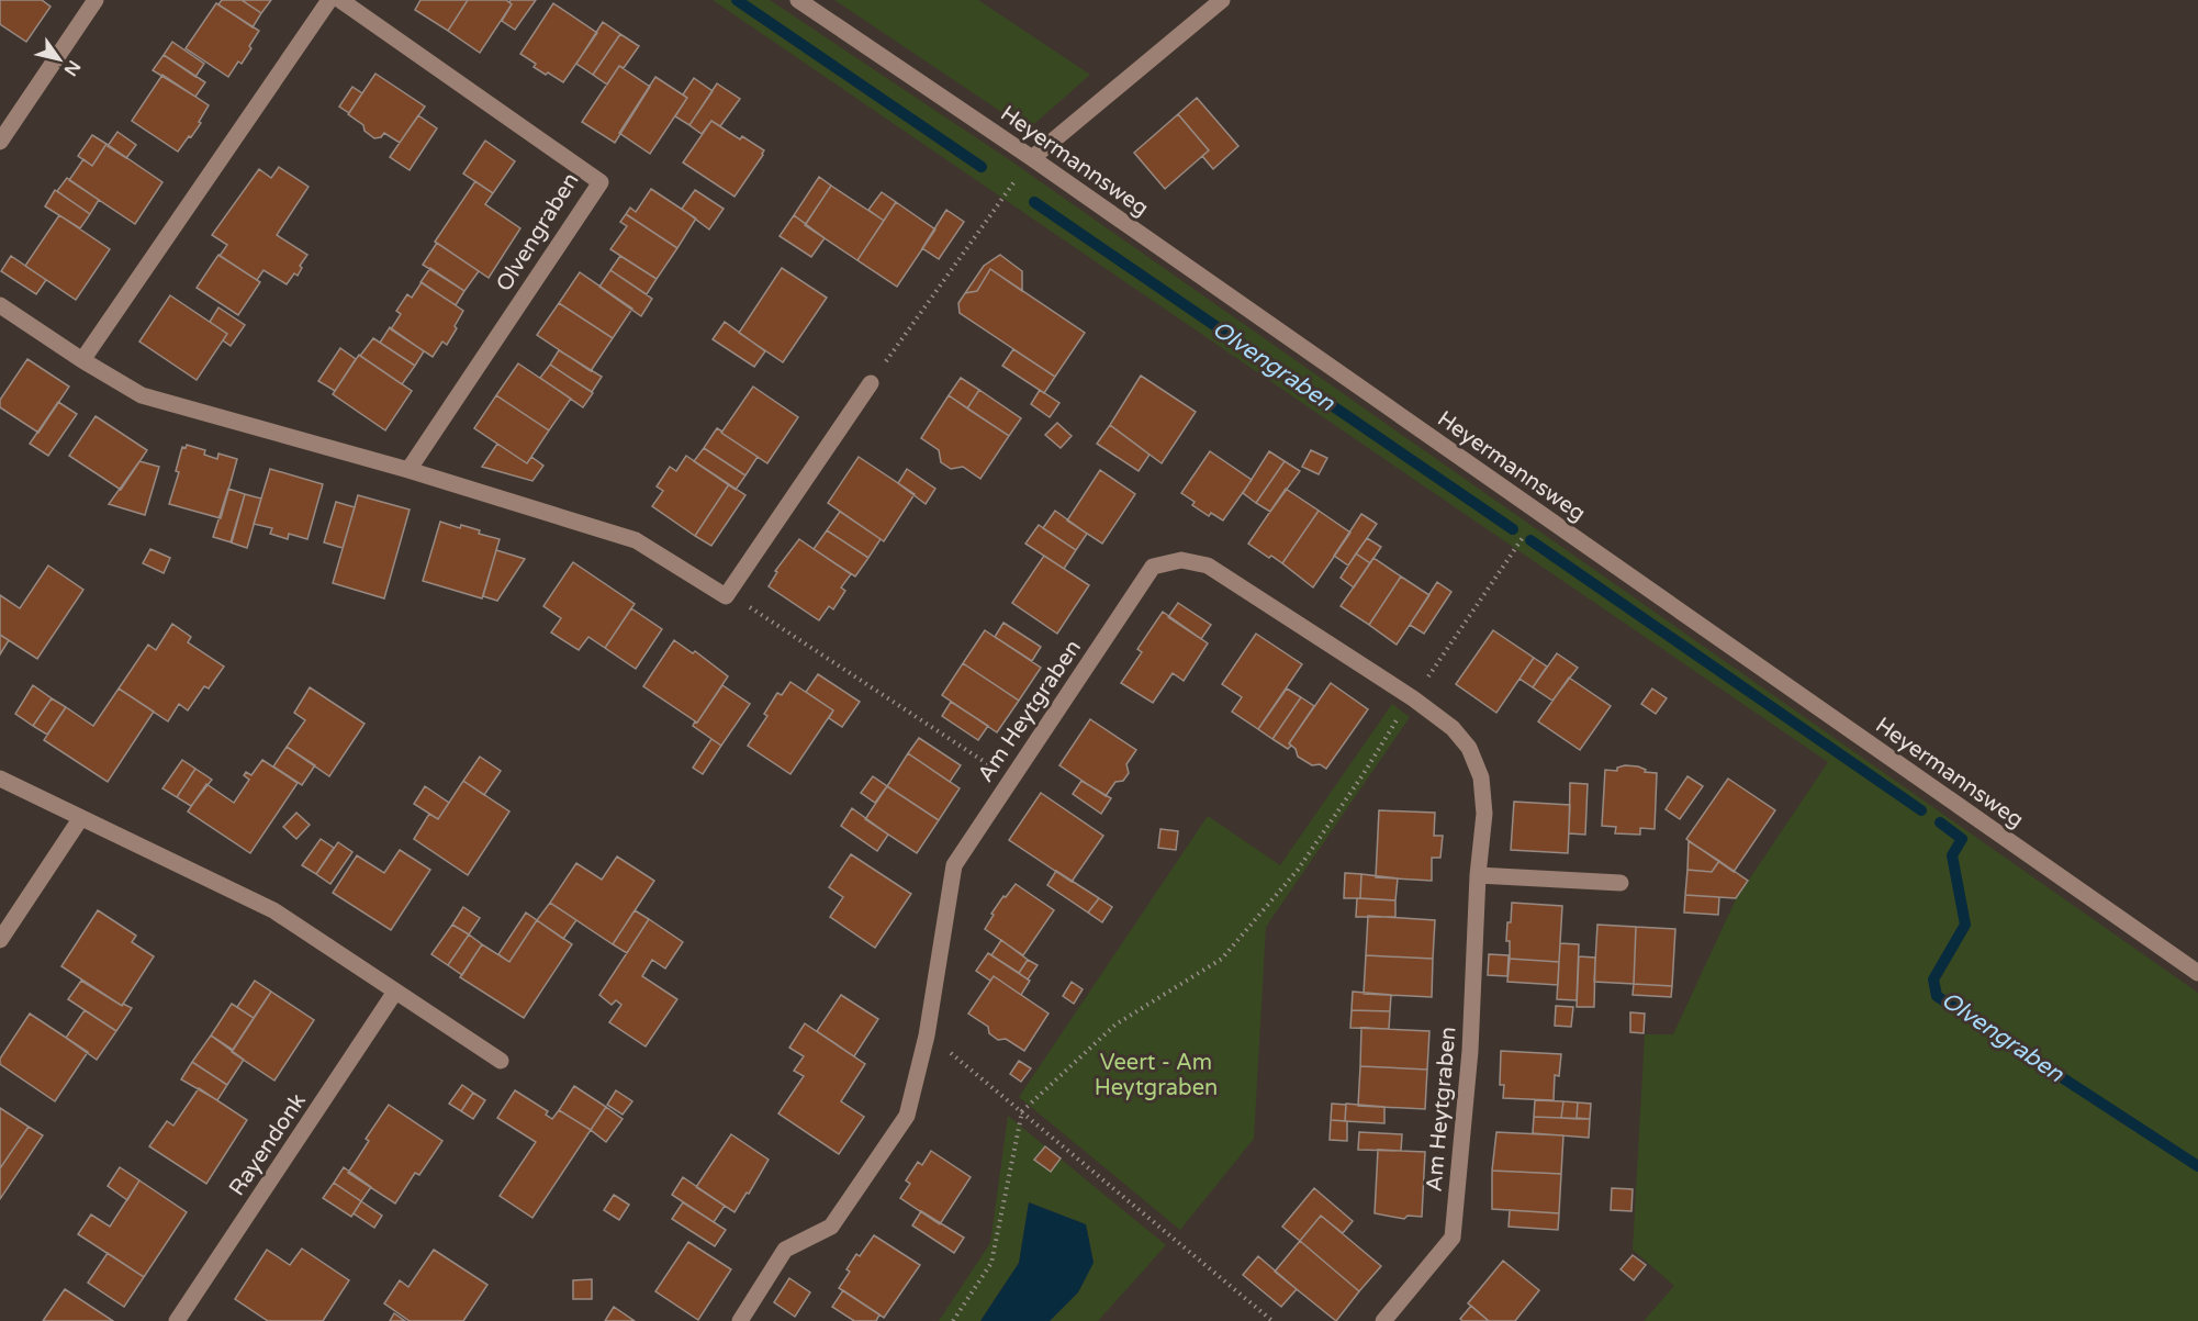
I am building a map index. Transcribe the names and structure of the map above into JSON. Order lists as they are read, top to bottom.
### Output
{
  "streets": {
    "street": [
      "Heyermannsweg",
      "Olvengraben",
      "Am Heytgraben",
      "Rayendonk"
    ]
  },
  "water": ["Olvengraben"],
  "parks": ["Veert - Am Heytgraben"],
  "north": "bottom right"
}
